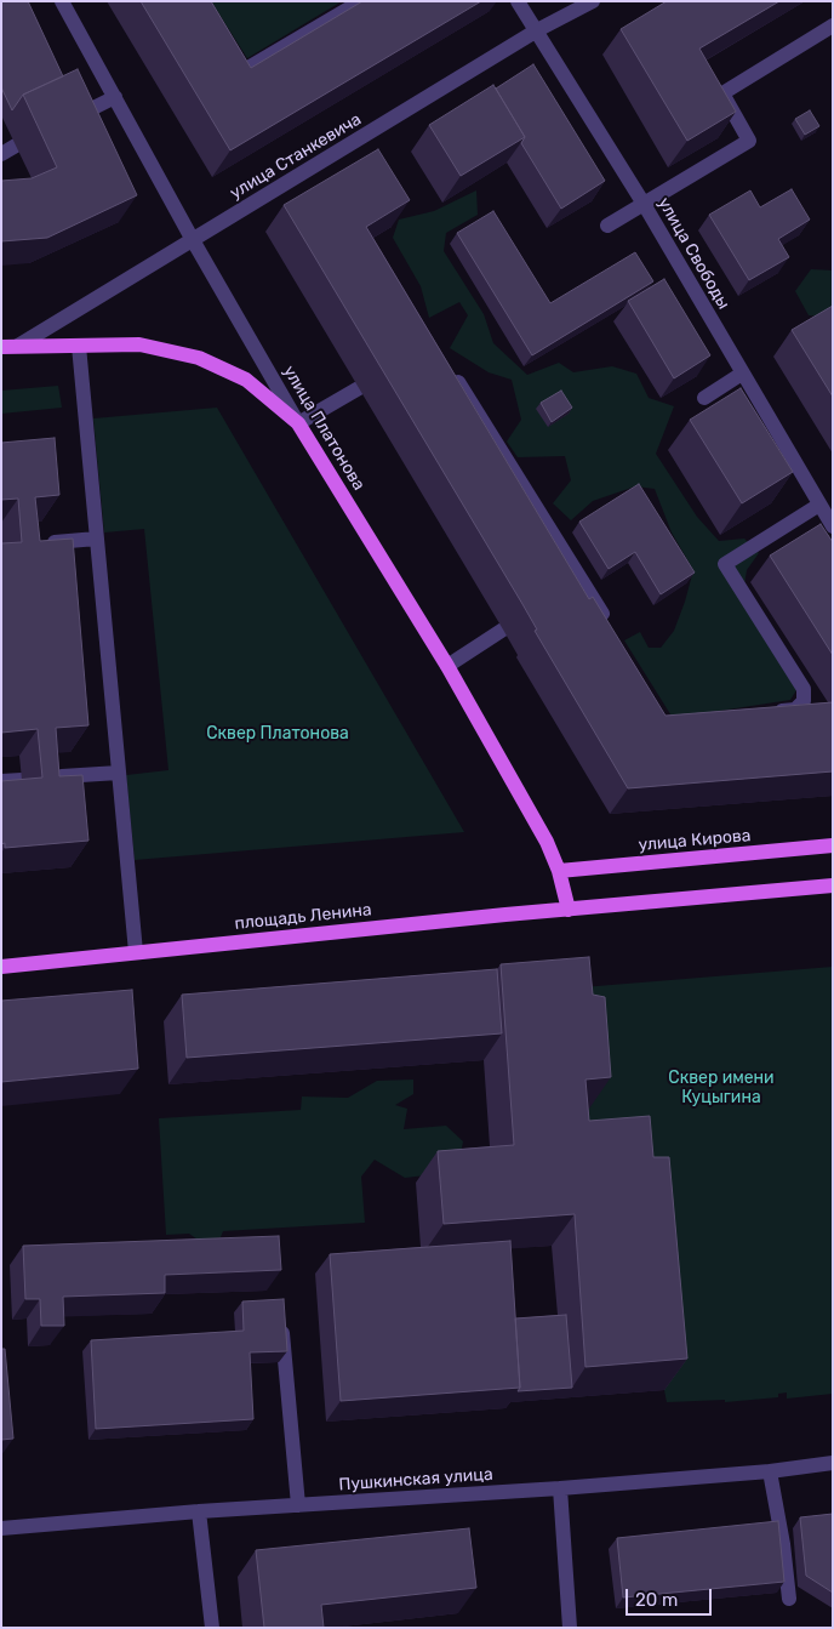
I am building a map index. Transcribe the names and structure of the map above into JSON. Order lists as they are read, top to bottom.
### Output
{
  "streets": {
    "main road": ["улица Платонова", "улица Кирова", "площадь Ленина"],
    "street": ["улица Станкевича", "улица Свободы", "Пушкинская улица"]
  },
  "crossings": [
    ["улица Станкевича", "улица Свободы"],
    ["улица Станкевича", "улица Платонова"],
    ["улица Платонова", "улица Кирова"]
  ],
  "parks": ["Сквер Платонова", "Сквер имени Куцыгина"],
  "scale_bar": "20 m"
}
